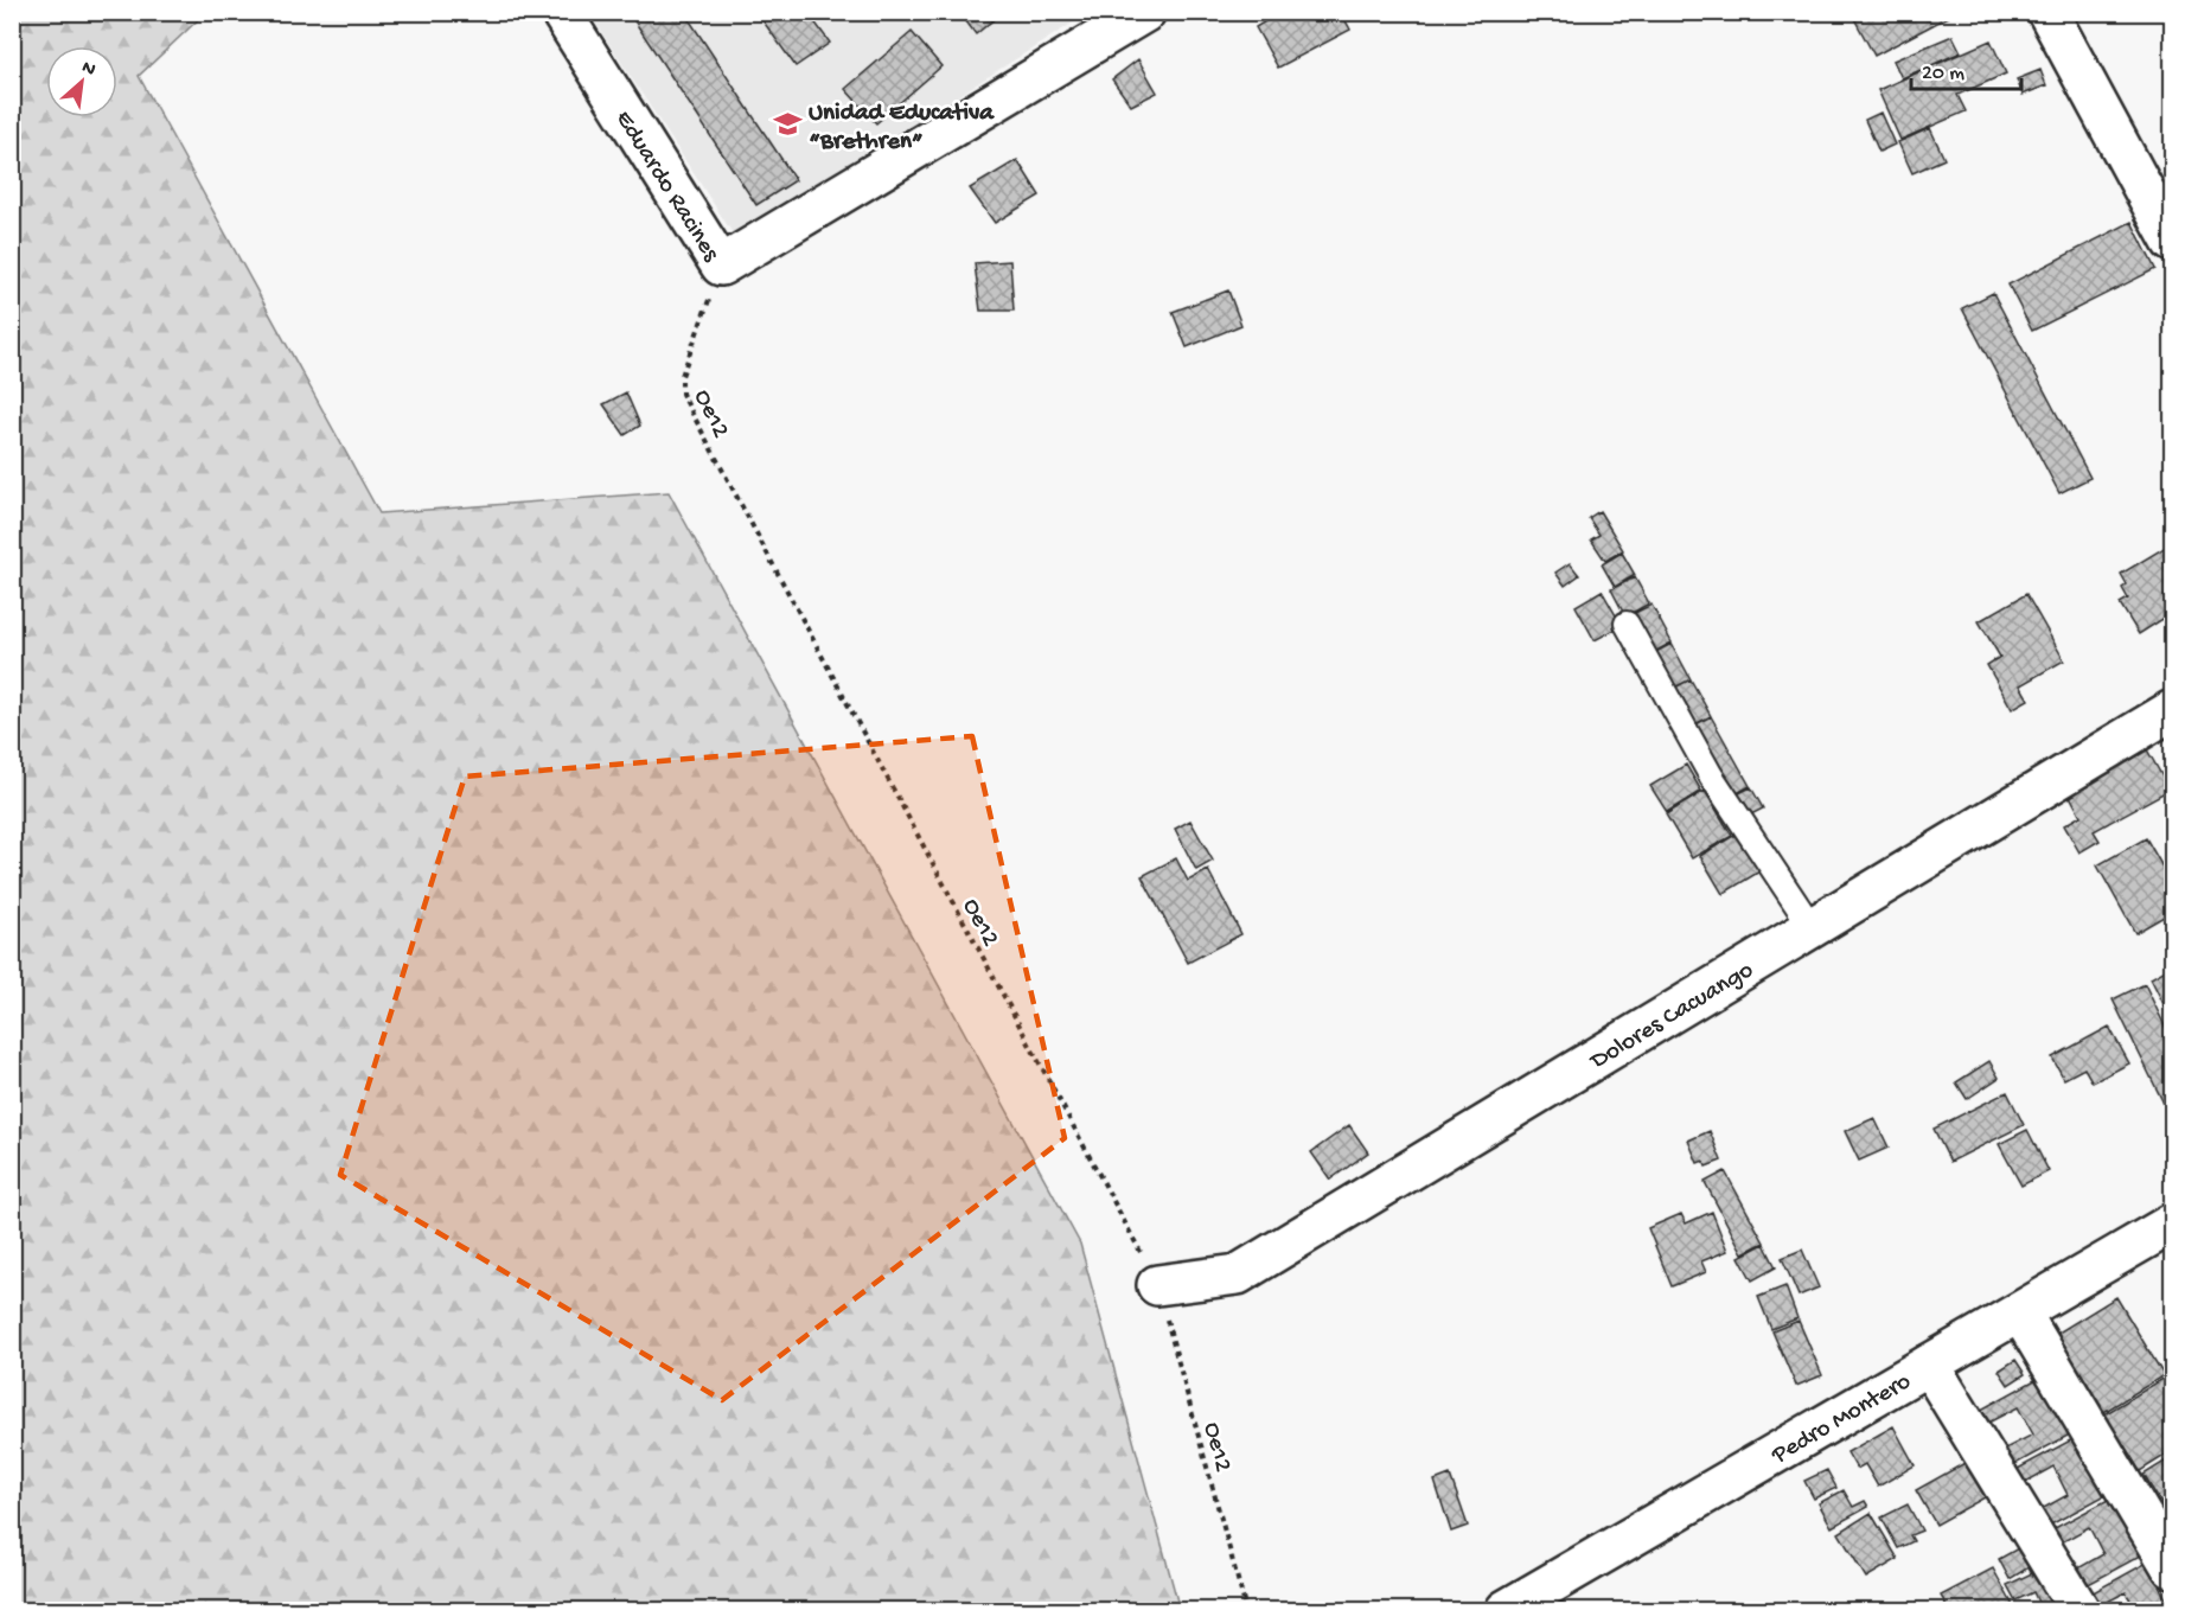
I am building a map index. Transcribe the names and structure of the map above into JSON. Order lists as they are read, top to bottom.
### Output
{
  "streets": {
    "street": ["Eduardo Racines", "Dolores Cacuango", "Pedro Montero"],
    "path": ["Oe12"]
  },
  "crossings": [
    ["Eduardo Racines", "Oe12"],
    ["Oe12", "Dolores Cacuango"]
  ],
  "places": {
    "school or university": ["Unidad Educativa “Brethren”"]
  },
  "scale_bar": "20 m",
  "north": "top right"
}
